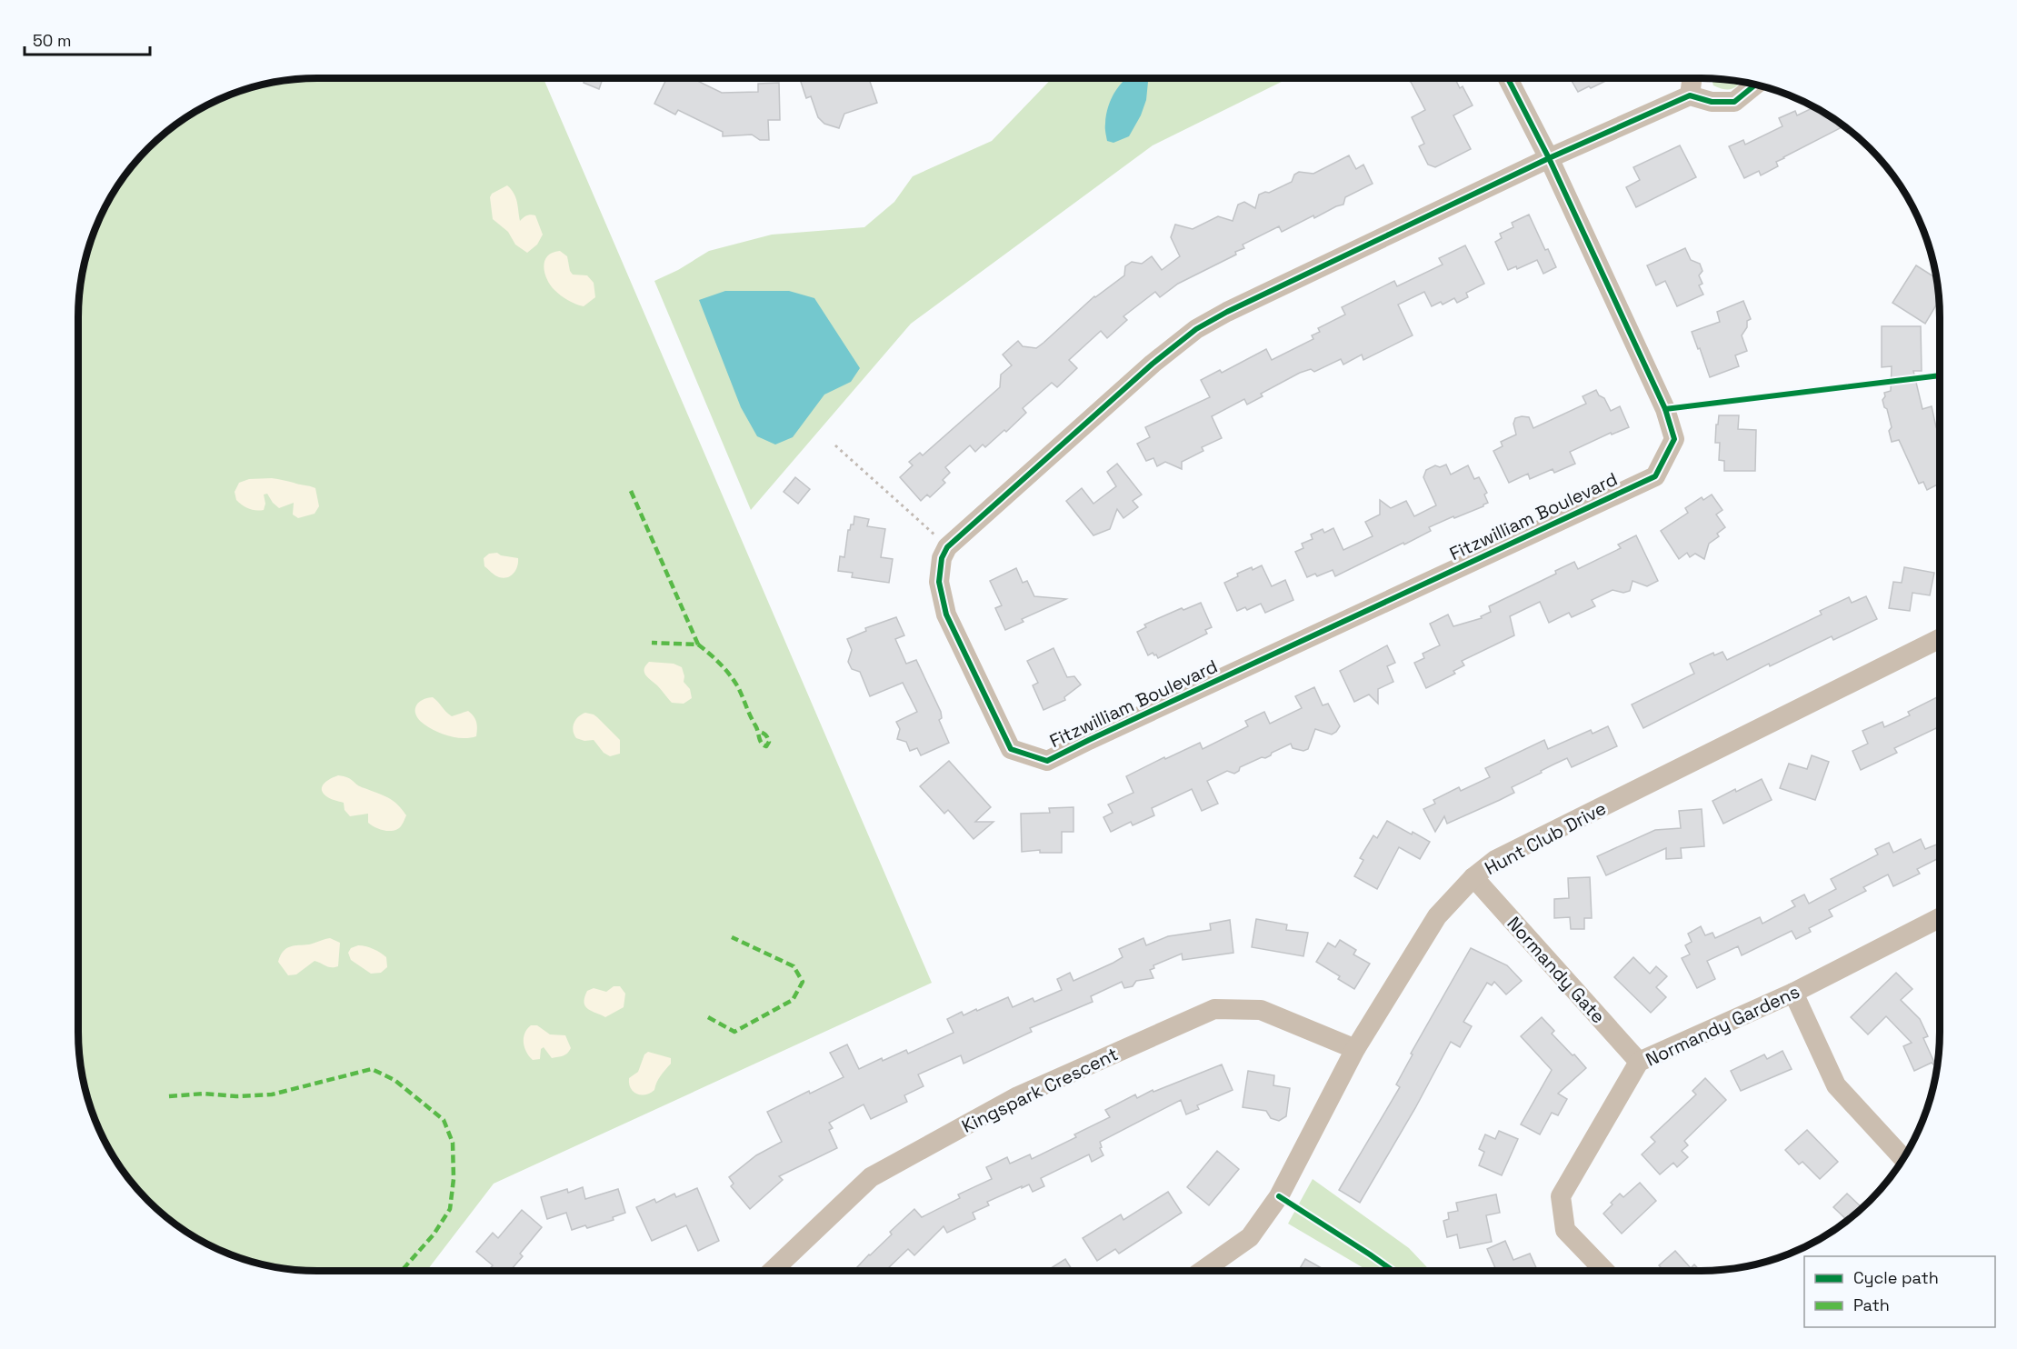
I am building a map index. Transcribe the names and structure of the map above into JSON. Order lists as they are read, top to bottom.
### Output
{
  "streets": {
    "street": [
      "Fitzwilliam Boulevard",
      "Hunt Club Drive",
      "Normandy Gate",
      "Normandy Gardens",
      "Kingspark Crescent"
    ]
  },
  "crossings": [
    ["Hunt Club Drive", "Normandy Gate"],
    ["Hunt Club Drive", "Kingspark Crescent"],
    ["Normandy Gate", "Normandy Gardens"]
  ],
  "legend": ["Cycle path", "Path"],
  "scale_bar": "50 m"
}
